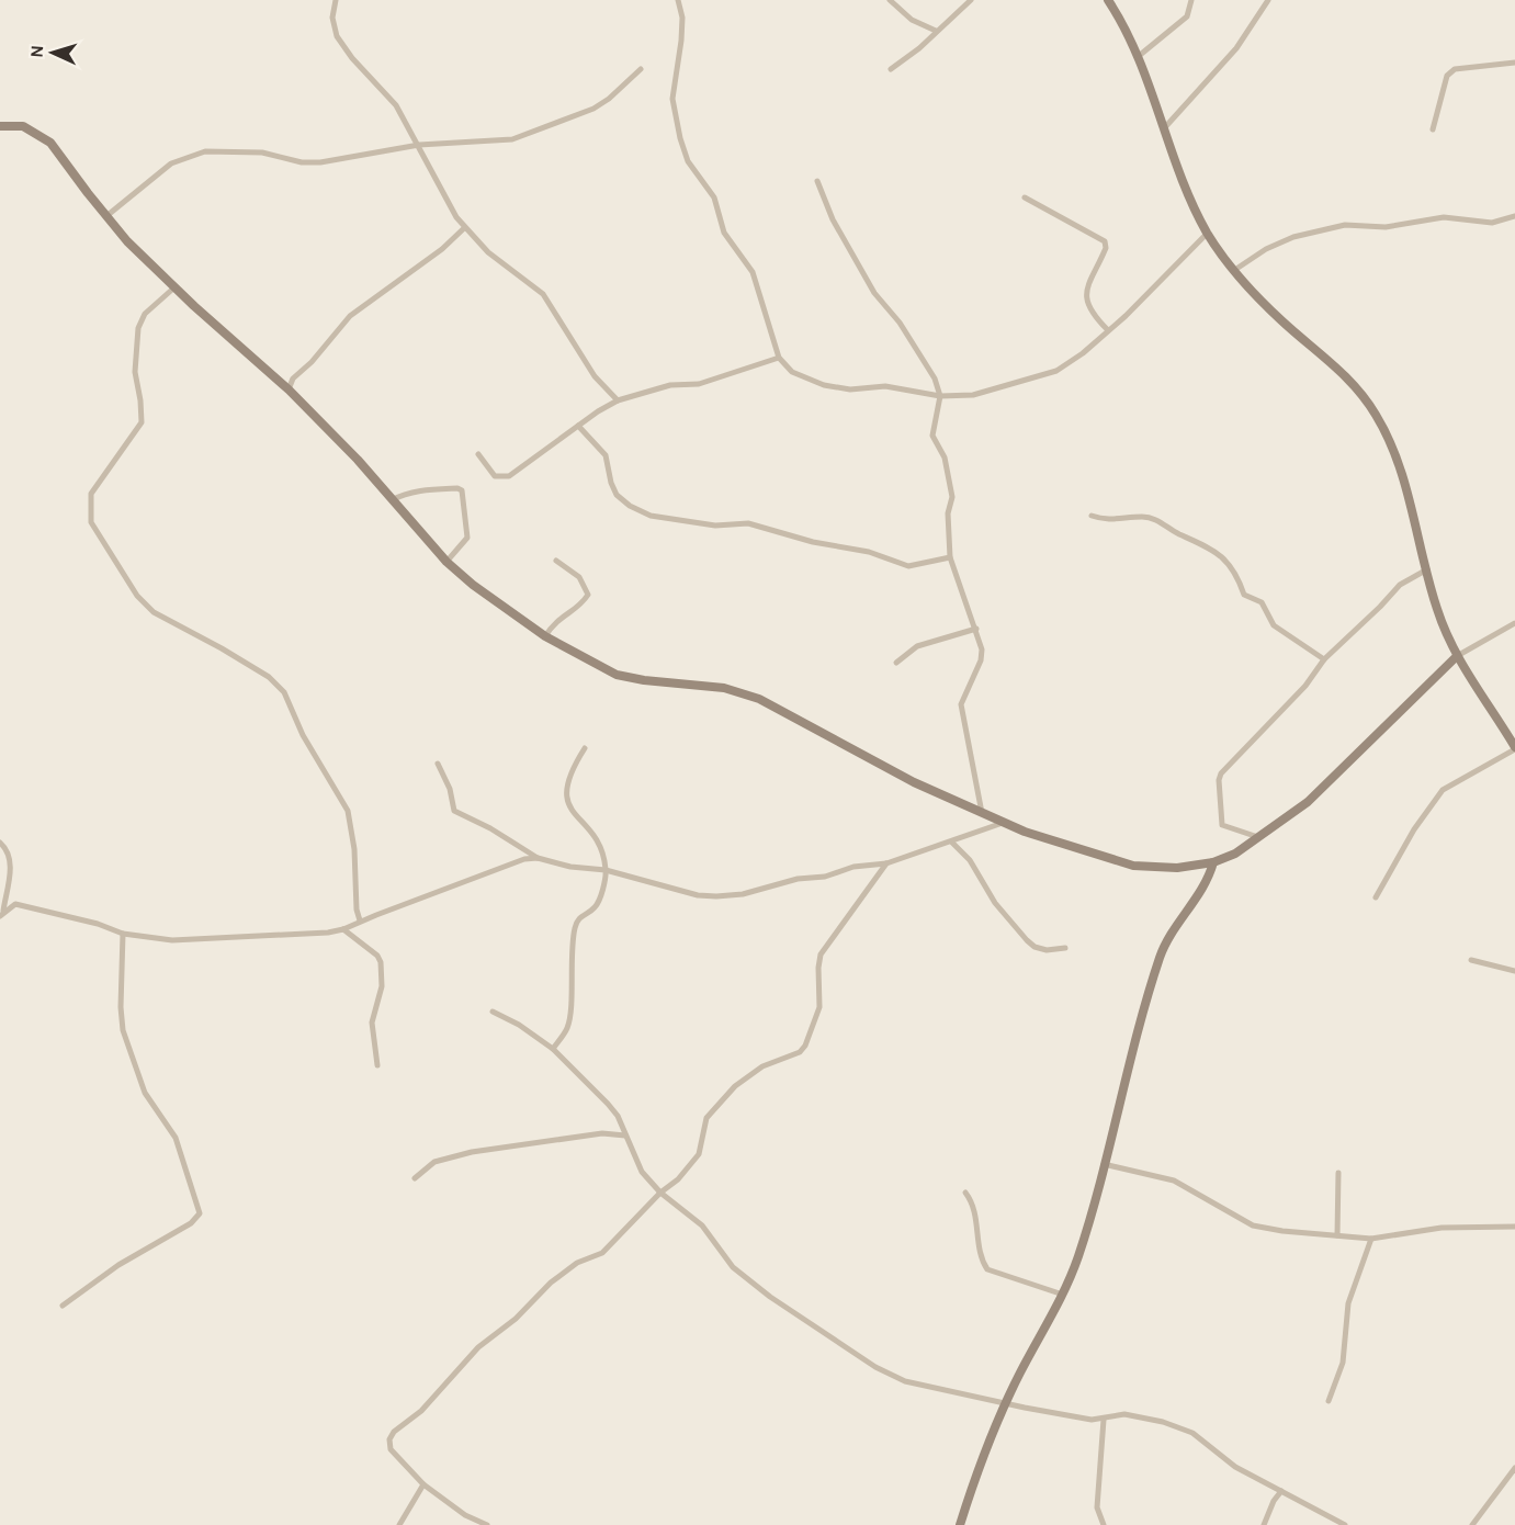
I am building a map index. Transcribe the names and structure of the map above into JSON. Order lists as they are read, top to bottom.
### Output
{
  "north": "left"
}
